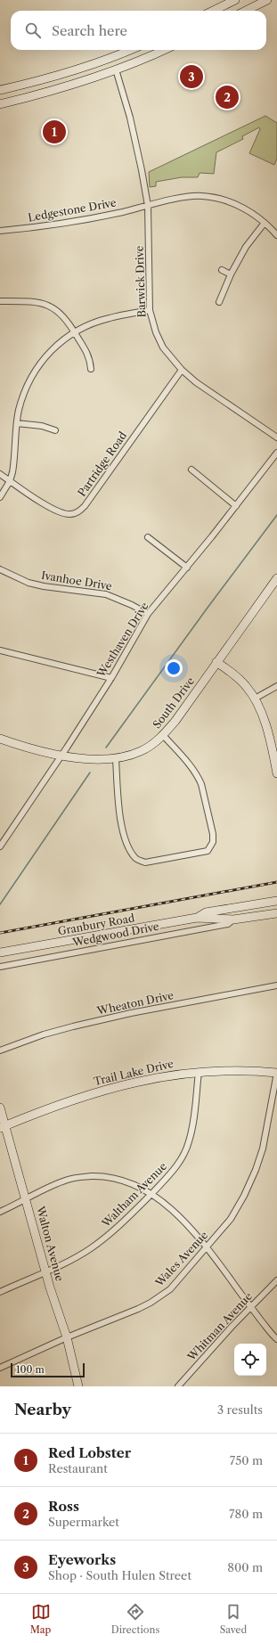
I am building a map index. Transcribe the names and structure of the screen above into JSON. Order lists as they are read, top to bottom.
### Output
{
  "streets": {
    "street": [
      "Ledgestone Drive",
      "Barwick Drive",
      "Partridge Road",
      "Ivanhoe Drive",
      "Westhaven Drive",
      "South Drive",
      "Granbury Road",
      "Wedgwood Drive",
      "Wheaton Drive",
      "Trail Lake Drive",
      "Waltham Avenue",
      "Walton Avenue",
      "Wales Avenue",
      "Whitman Avenue"
    ]
  },
  "crossings": [
    ["Ledgestone Drive", "Barwick Drive"],
    ["Barwick Drive", "Partridge Road"],
    ["Ivanhoe Drive", "Westhaven Drive"],
    ["Westhaven Drive", "South Drive"],
    ["Granbury Road", "Wedgwood Drive"],
    ["Trail Lake Drive", "Waltham Avenue"],
    ["Trail Lake Drive", "Walton Avenue"],
    ["Trail Lake Drive", "Wales Avenue"],
    ["Waltham Avenue", "Walton Avenue"],
    ["Walton Avenue", "Wales Avenue"]
  ],
  "scale_bar": "100 m",
  "page": {
    "search": "Search here",
    "pins": ["3", "2", "1"],
    "scale": "100 m",
    "heading": ["Nearby", "3 results"],
    "list": [
      {
        "mark": "1",
        "name": "Red Lobster",
        "note": "Restaurant",
        "value": "750 m"
      },
      {
        "mark": "2",
        "name": "Ross",
        "note": "Supermarket",
        "value": "780 m"
      },
      {
        "mark": "3",
        "name": "Eyeworks",
        "note": "Shop · South Hulen Street",
        "value": "800 m"
      }
    ],
    "nav": ["Map", "Directions", "Saved"]
  }
}
